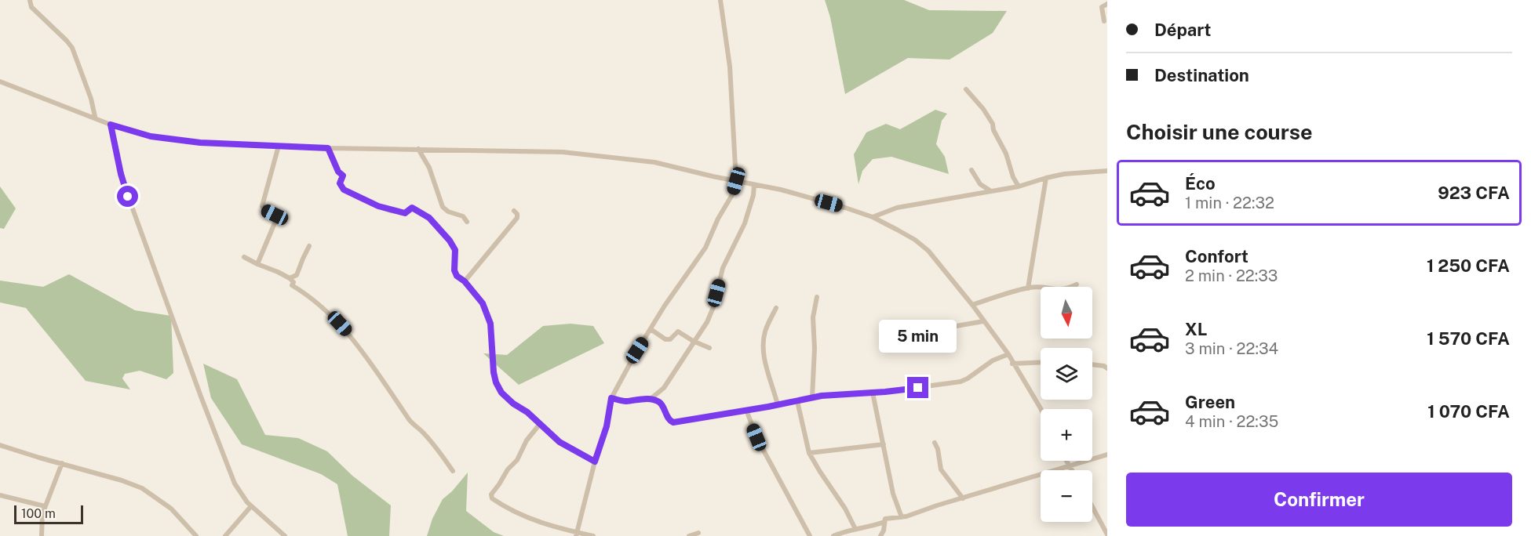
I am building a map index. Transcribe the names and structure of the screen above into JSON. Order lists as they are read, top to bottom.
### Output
{
  "scale_bar": "100 m",
  "north": "bottom",
  "page": {
    "banner": ["Départ", "Destination"],
    "heading": "Choisir une course",
    "list": [
      {
        "name": "Éco",
        "note": "1 min · 22:32",
        "value": "923 CFA"
      },
      {
        "name": "Confort",
        "note": "2 min · 22:33",
        "value": "1 250 CFA"
      },
      {
        "name": "XL",
        "note": "3 min · 22:34",
        "value": "1 570 CFA"
      },
      {
        "name": "Green",
        "note": "4 min · 22:35",
        "value": "1 070 CFA"
      }
    ],
    "map_buttons": ["+", "−"],
    "bubble": "5 min",
    "buttons": "Confirmer",
    "scale": "100 m"
  }
}
